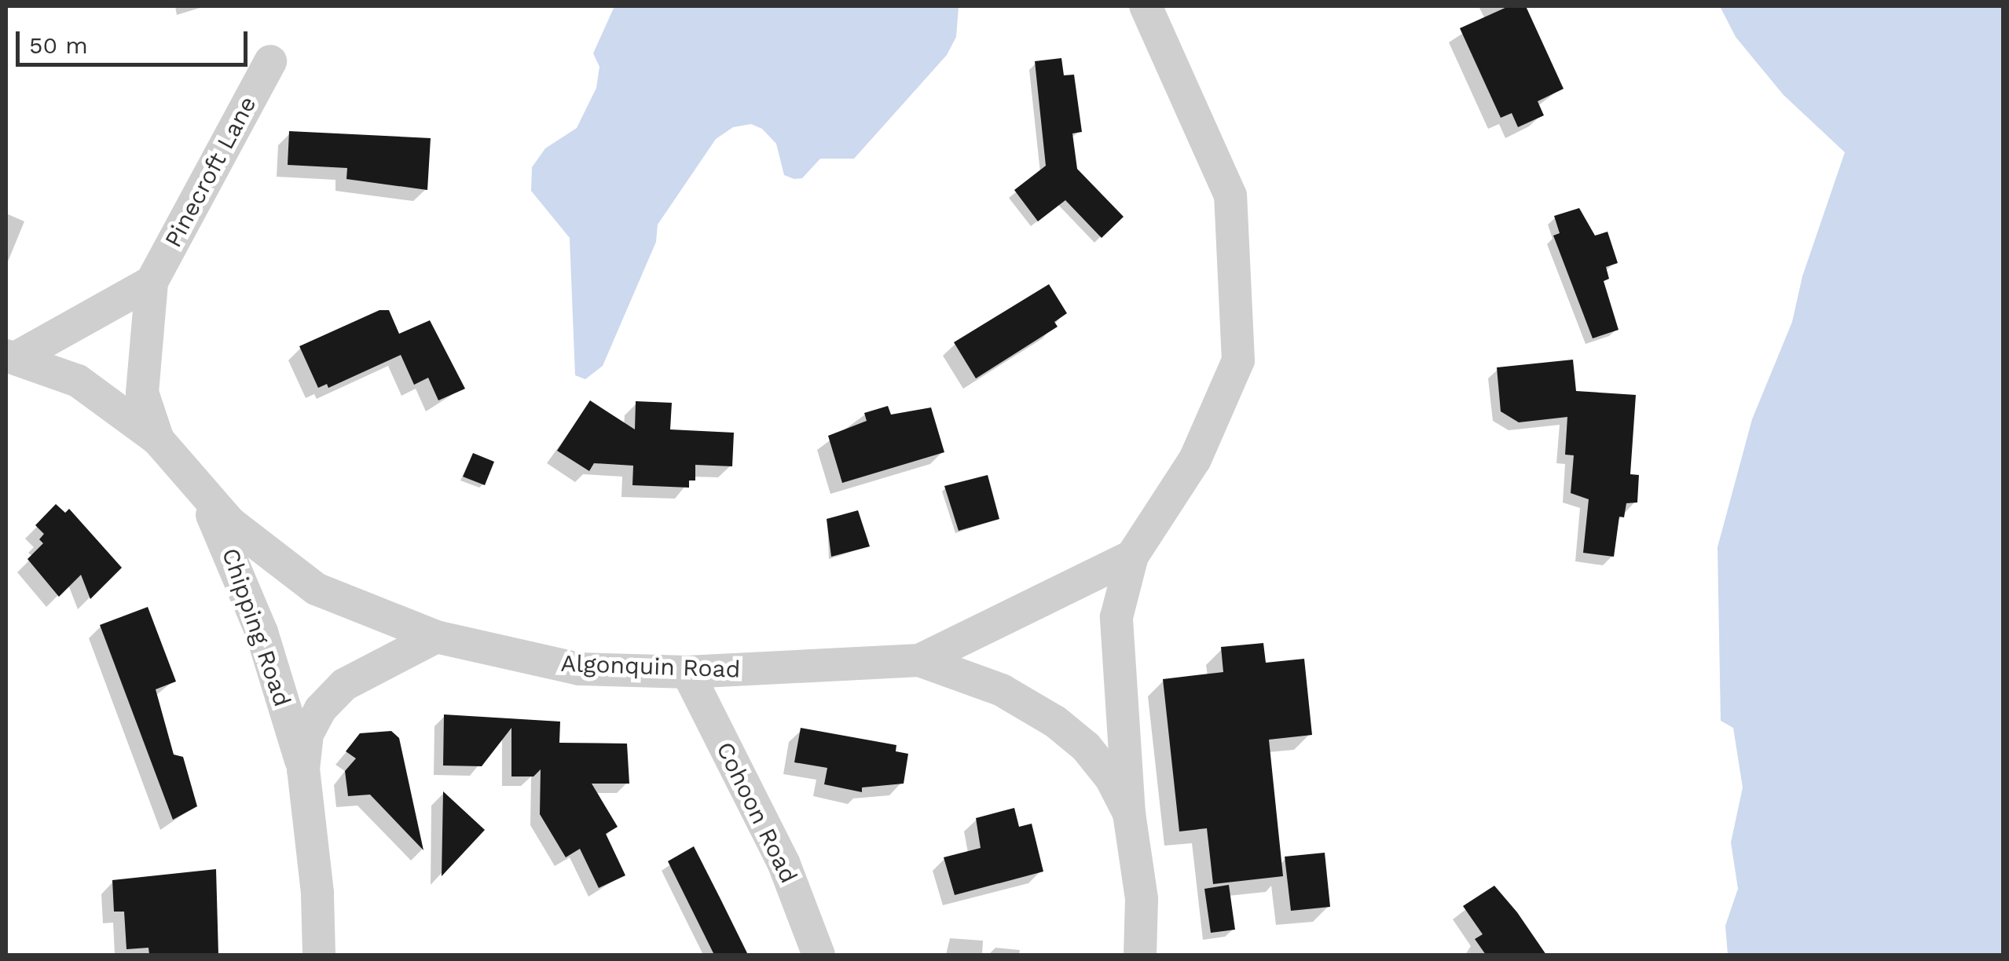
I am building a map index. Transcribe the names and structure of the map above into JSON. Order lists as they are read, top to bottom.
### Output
{
  "streets": {
    "street": [
      "Pinecroft Lane",
      "Chipping Road",
      "Algonquin Road",
      "Cohoon Road"
    ]
  },
  "crossings": [
    ["Pinecroft Lane", "Algonquin Road"],
    ["Chipping Road", "Algonquin Road"],
    ["Algonquin Road", "Cohoon Road"]
  ],
  "scale_bar": "50 m"
}
